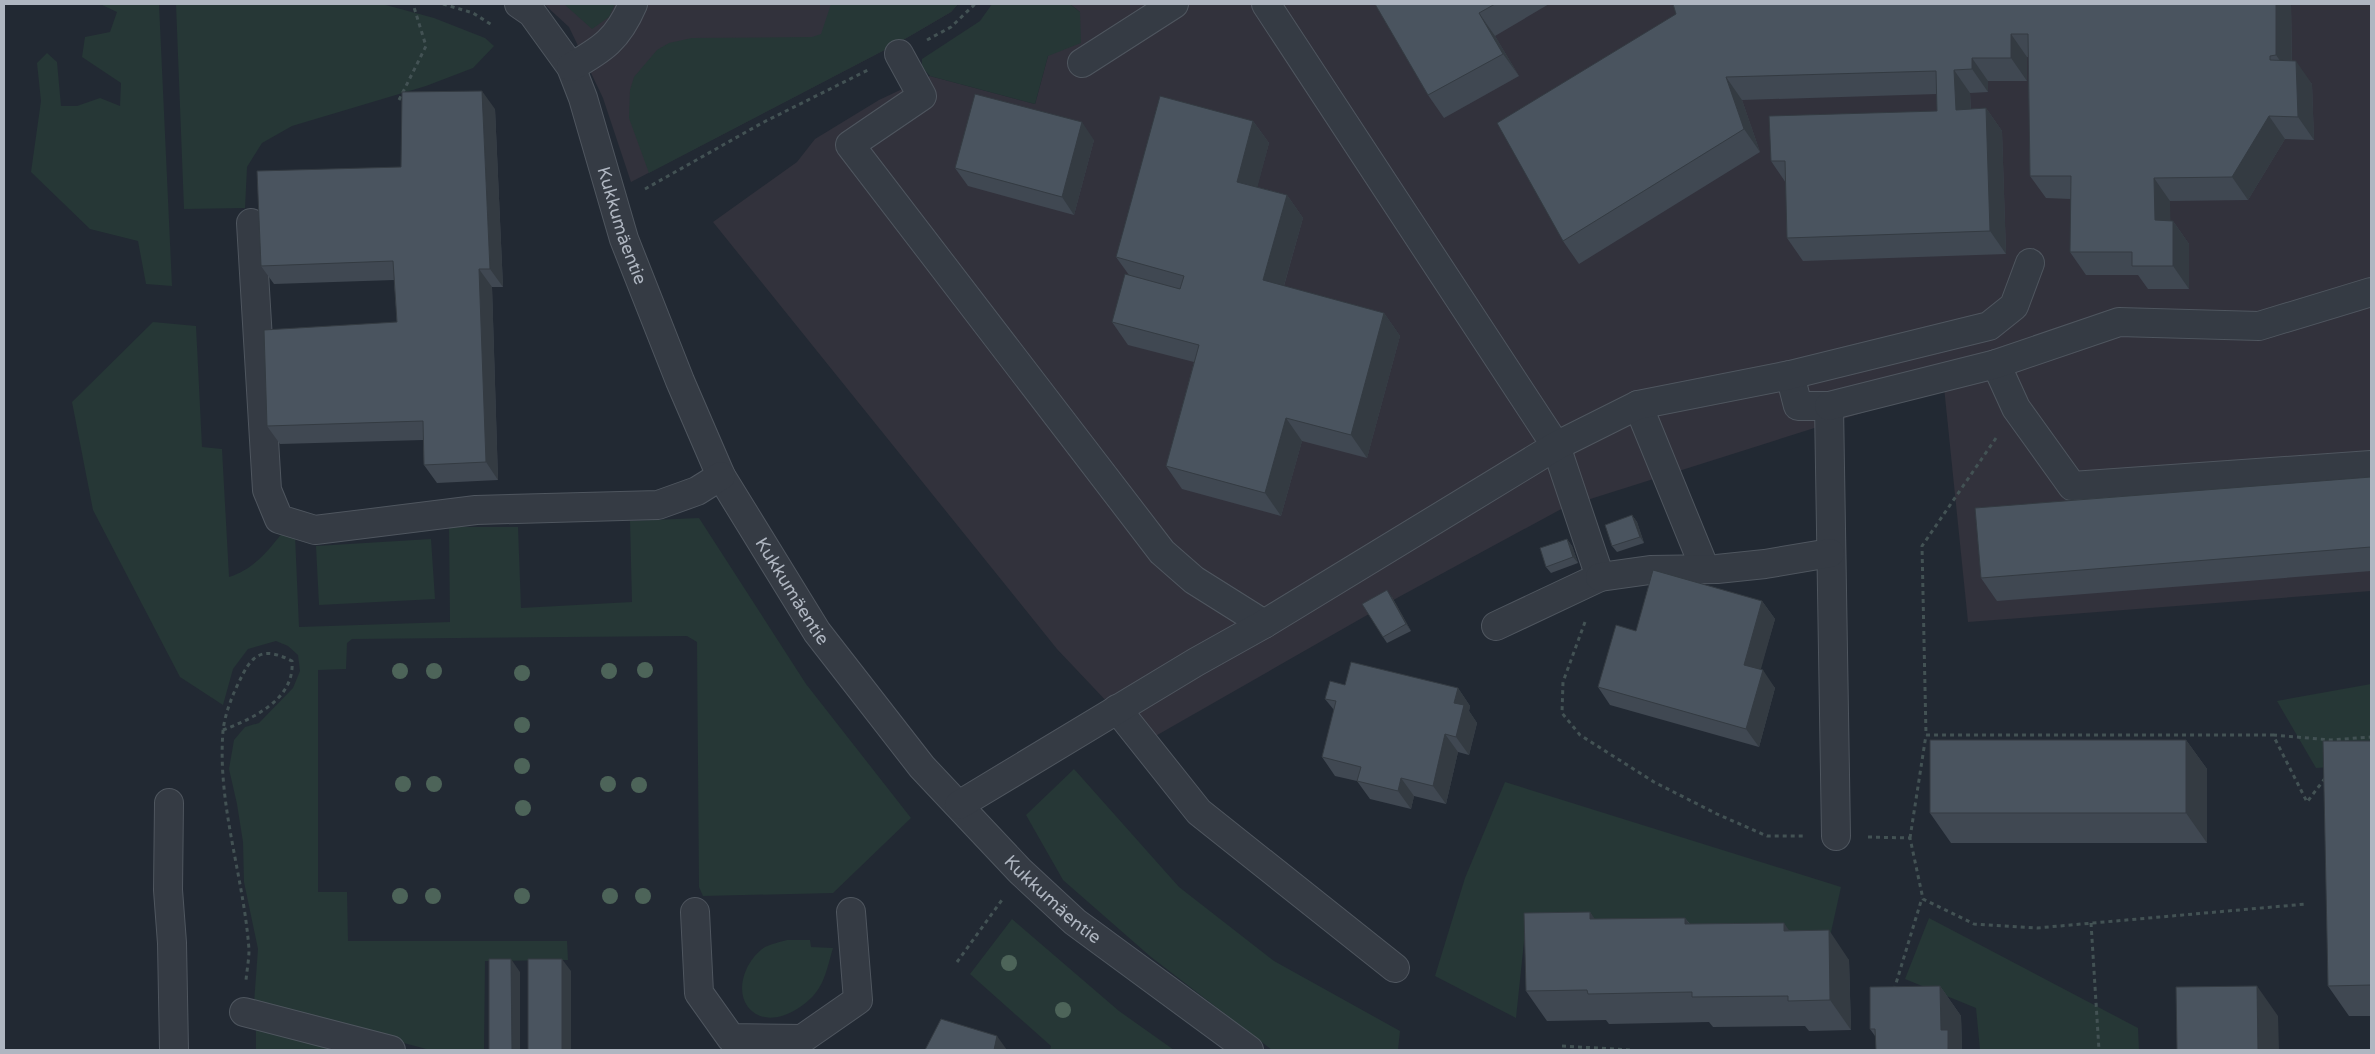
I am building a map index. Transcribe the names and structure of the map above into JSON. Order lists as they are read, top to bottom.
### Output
{
  "streets": {
    "street": ["Kukkumäentie"]
  }
}
